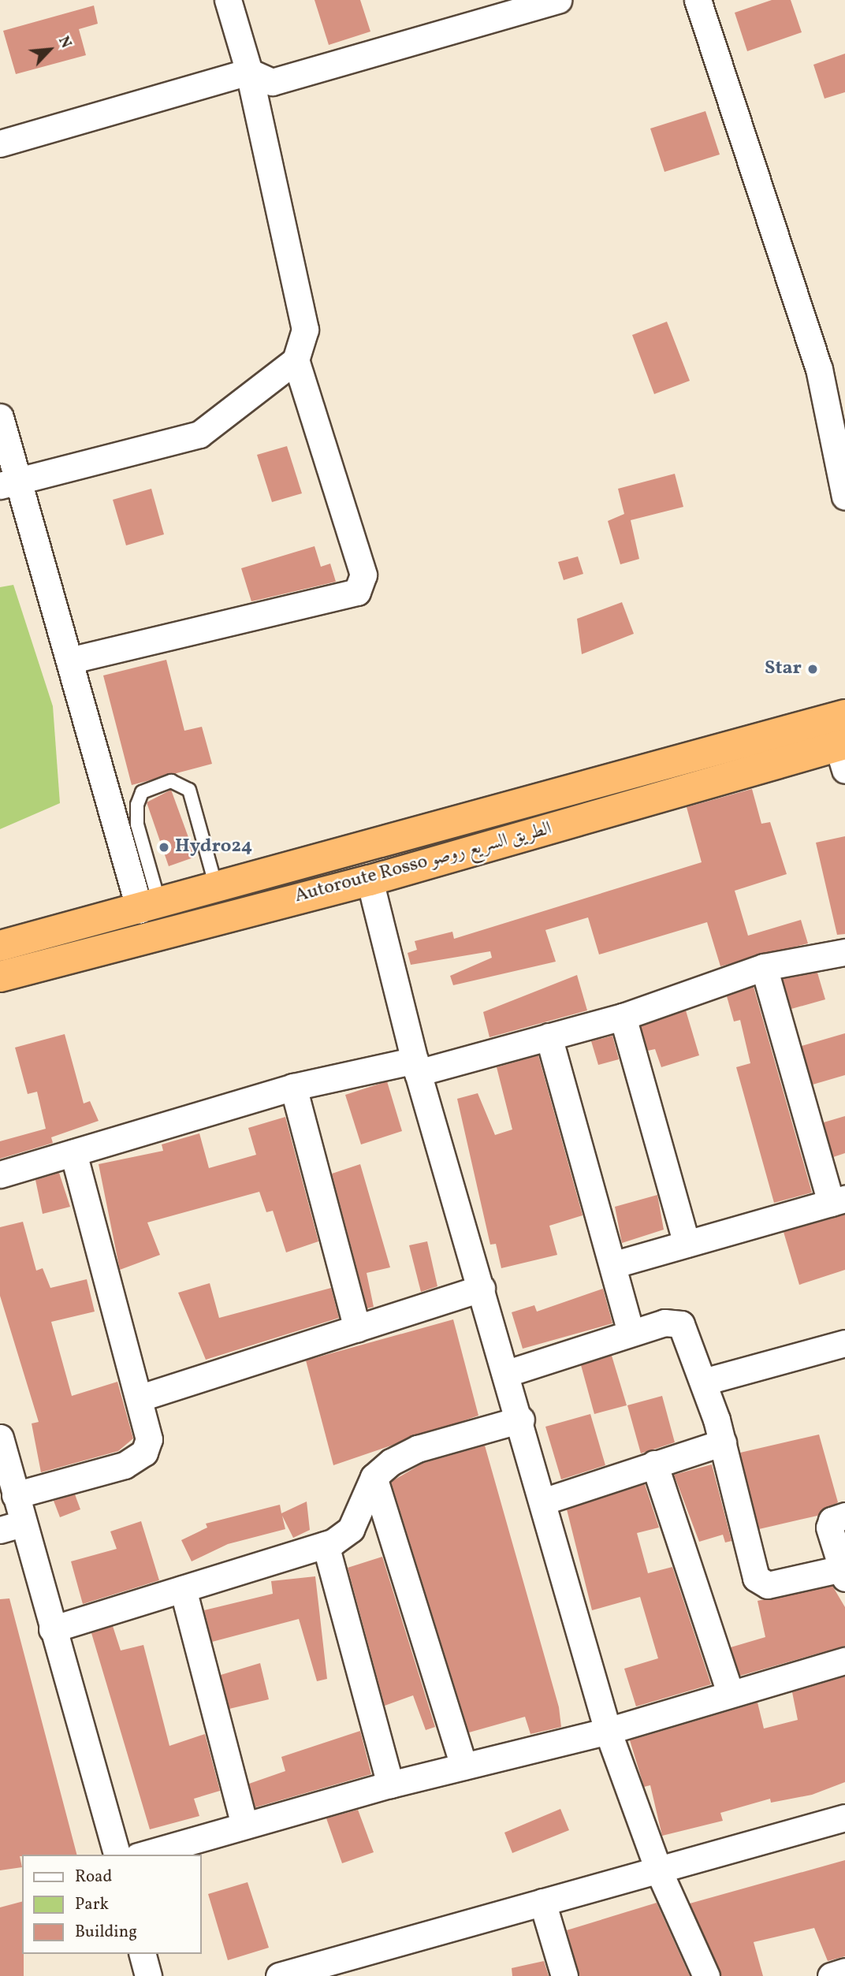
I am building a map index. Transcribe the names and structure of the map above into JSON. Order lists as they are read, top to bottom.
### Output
{
  "streets": {
    "highway": ["Autoroute Rosso الطريق السريع روصو"]
  },
  "places": ["Star", "Hydro24"],
  "legend": ["Road", "Park", "Building"],
  "north": "top right"
}
